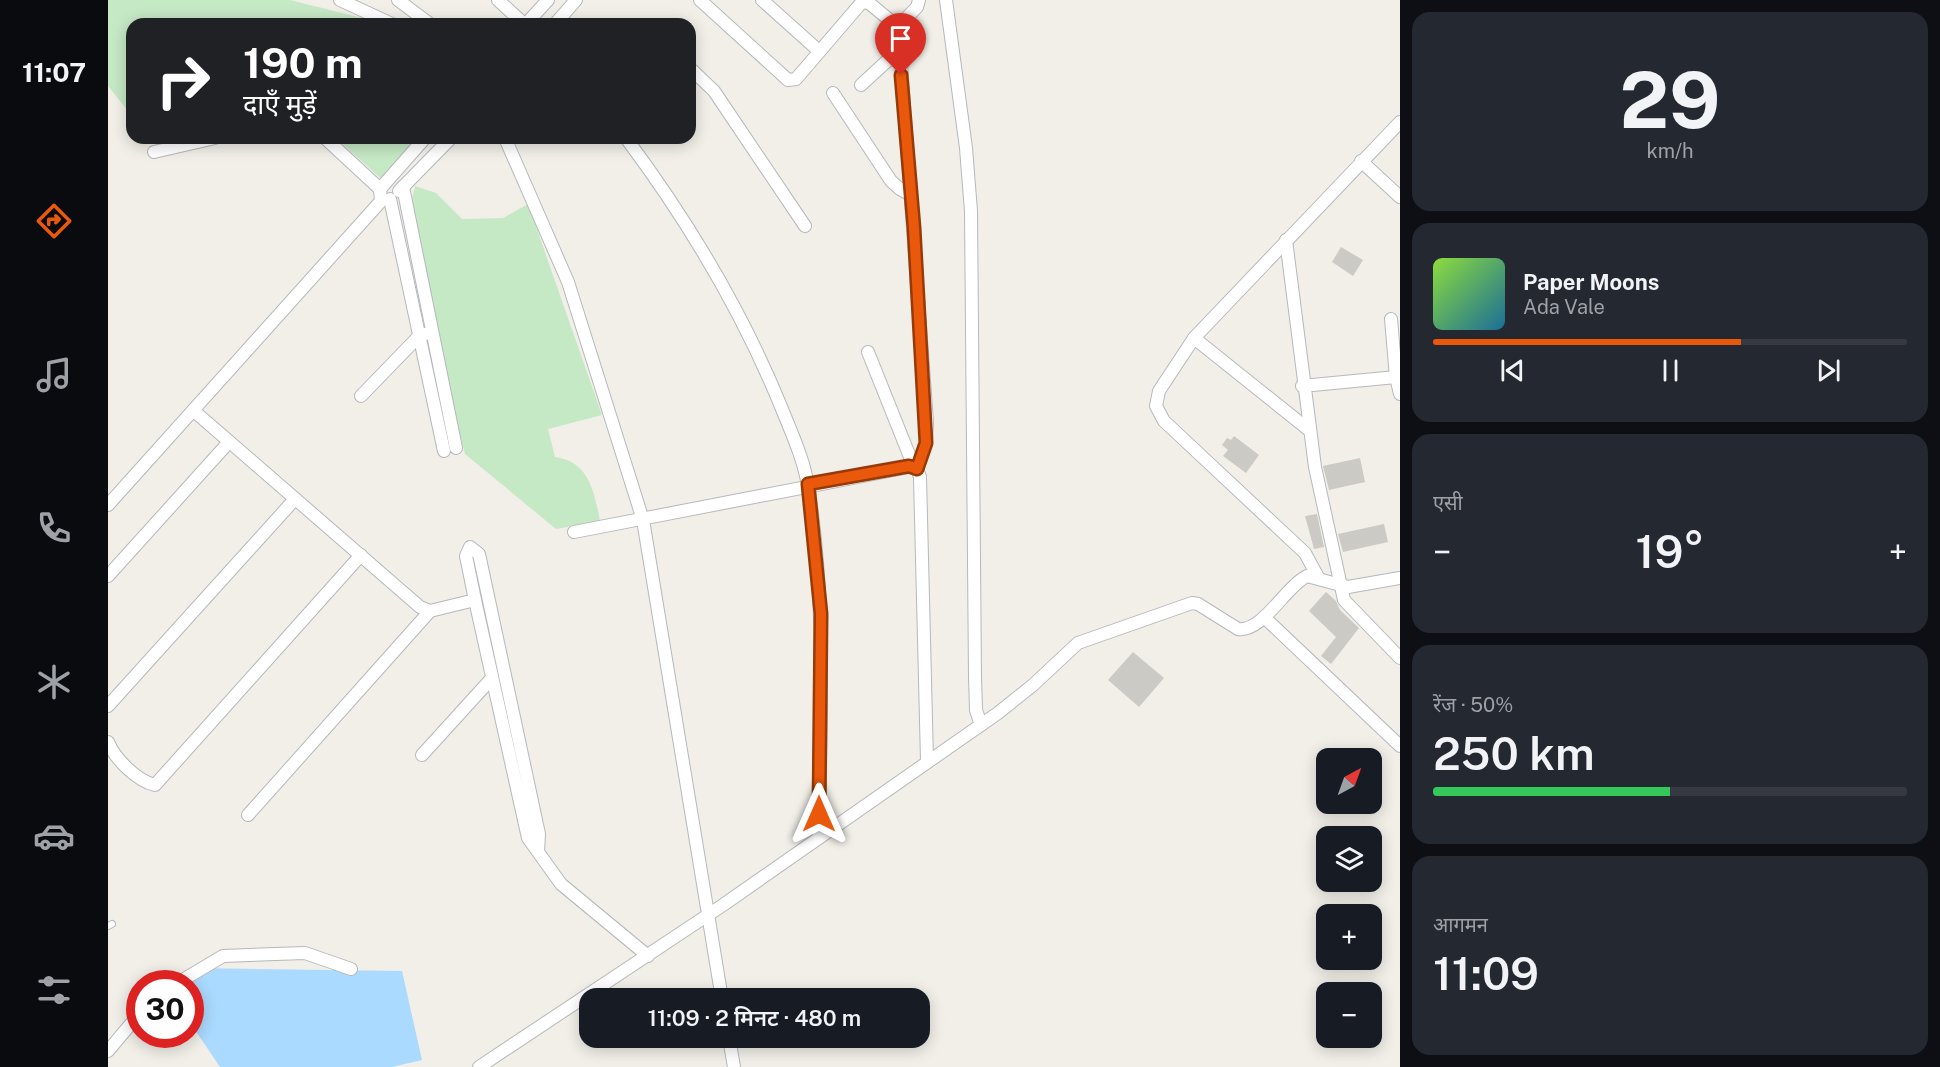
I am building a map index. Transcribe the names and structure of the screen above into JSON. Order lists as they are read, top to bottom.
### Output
{
  "north": "top right",
  "page": {
    "tabs": "11:07",
    "tile": [
      ["29", "km/h"],
      "एसी",
      ["रेंज · 50%", "250 km"],
      ["आगमन", "11:09"]
    ],
    "turn": ["190 m", "दाएँ मुड़ें"],
    "song": ["Paper Moons", "Ada Vale"],
    "heat": ["−", "19°", "+"],
    "map_buttons": ["+", "−"],
    "limit": "30",
    "trip": "11:09 · 2 मिनट · 480 m"
  }
}
